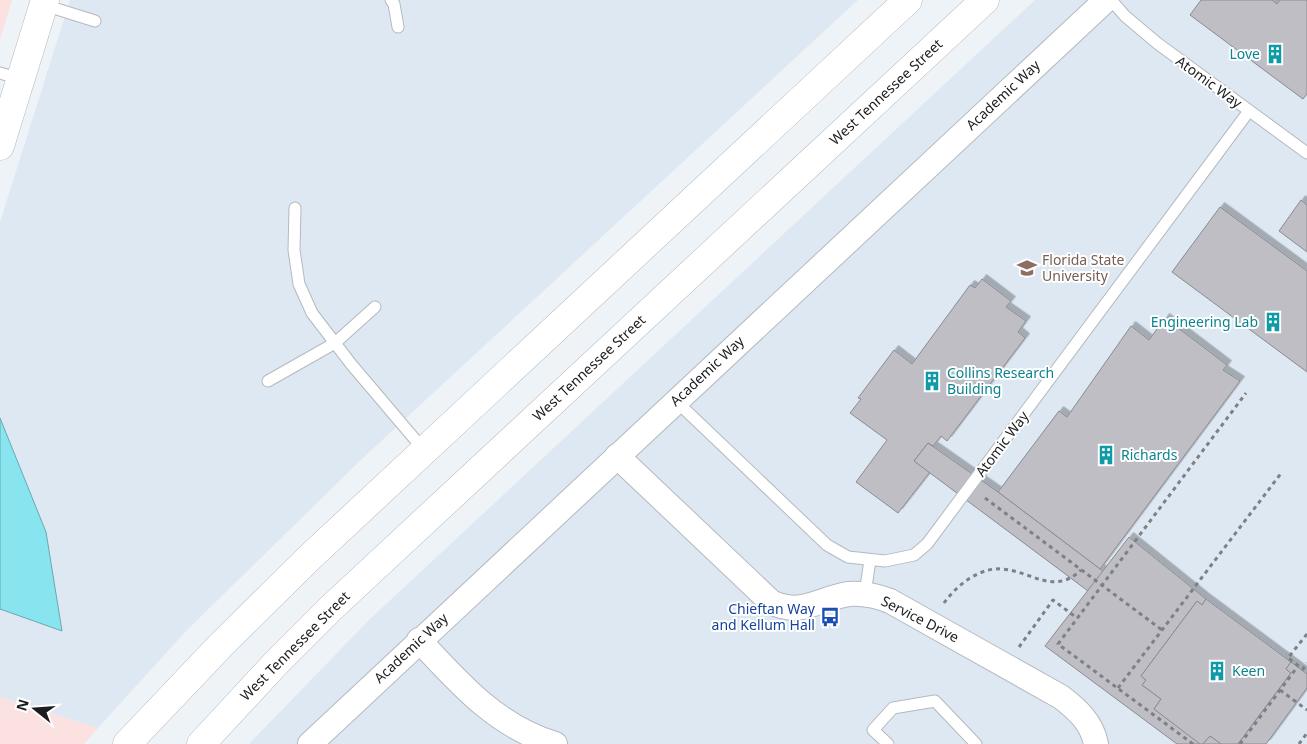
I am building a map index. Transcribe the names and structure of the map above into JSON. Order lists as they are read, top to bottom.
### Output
{
  "streets": {
    "main road": ["West Tennessee Street"],
    "street": ["Academic Way", "Service Drive"],
    "lane": ["Atomic Way"]
  },
  "crossings": [
    ["Atomic Way", "Academic Way"],
    ["Academic Way", "Service Drive"]
  ],
  "places": {
    "building": [
      "Love",
      "Engineering Lab",
      "Collins Research Building",
      "Richards",
      "Keen"
    ],
    "school or university": ["Florida State University"],
    "bus stop": ["Chieftan Way and Kellum Hall"]
  },
  "north": "left"
}
